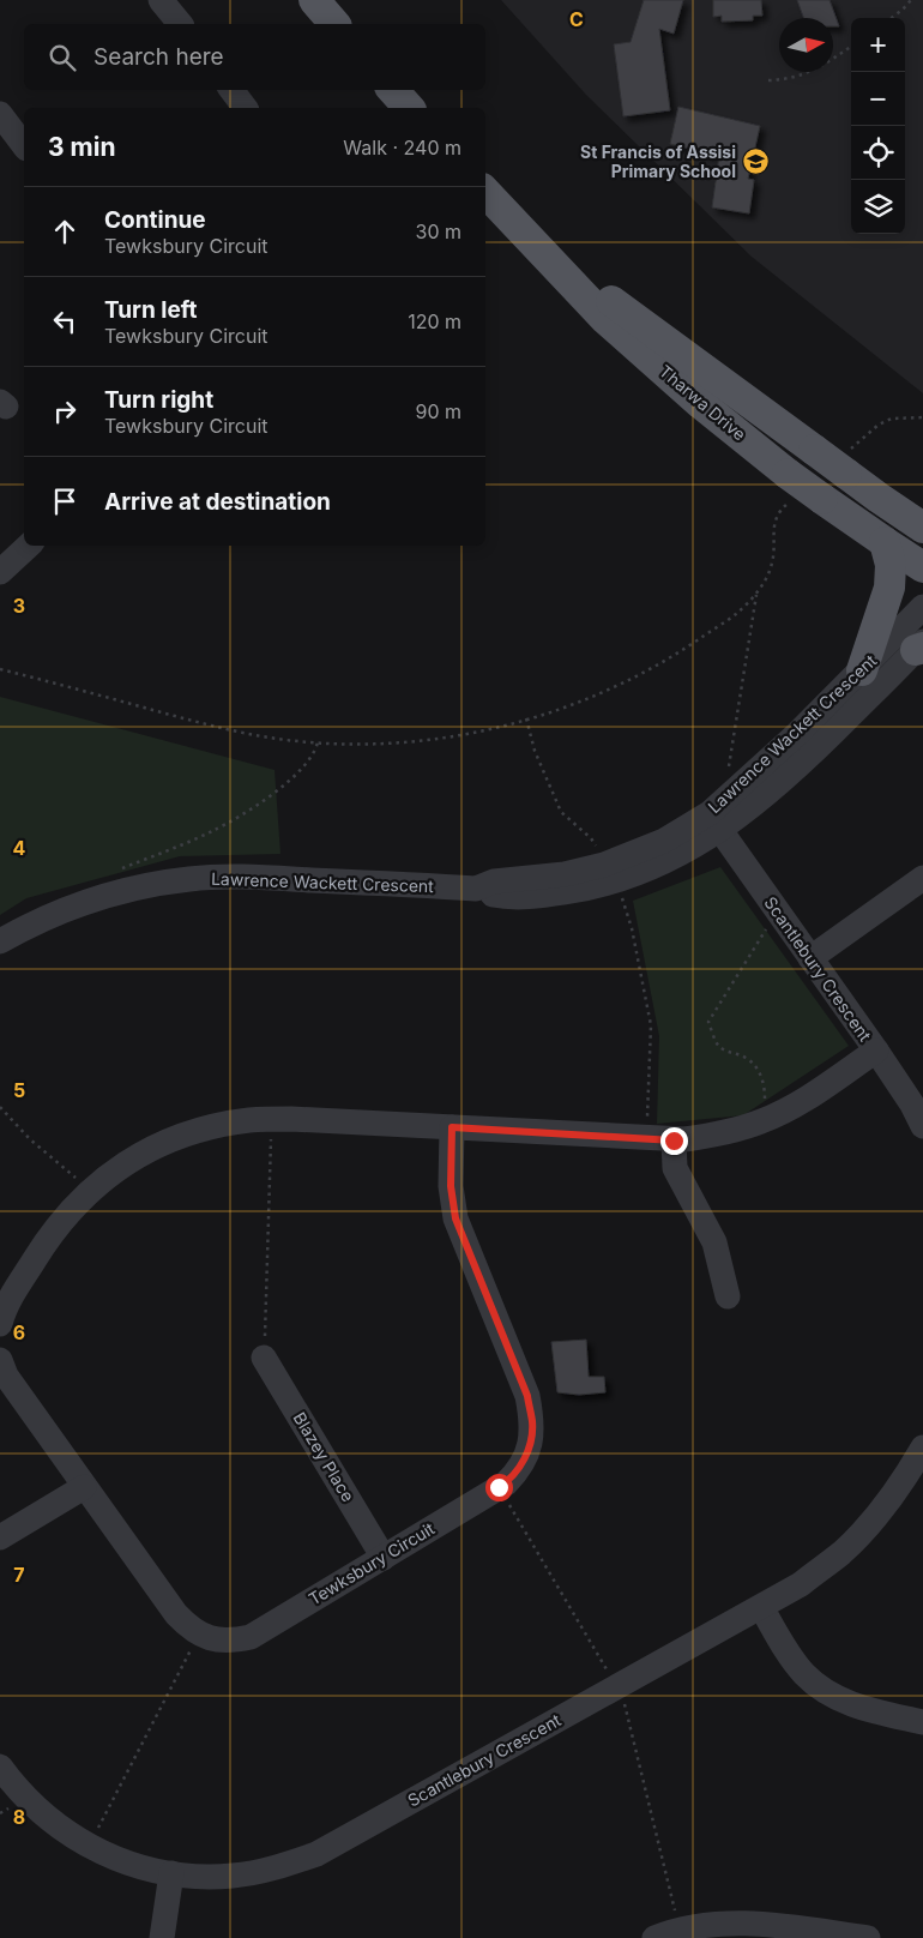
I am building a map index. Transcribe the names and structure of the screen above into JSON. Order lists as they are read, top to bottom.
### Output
{
  "streets": {
    "main road": ["Tharwa Drive"],
    "street": [
      "Lawrence Wackett Crescent",
      "Scantlebury Crescent",
      "Blazey Place",
      "Tewksbury Circuit"
    ]
  },
  "crossings": [
    ["Lawrence Wackett Crescent", "Scantlebury Crescent"],
    ["Blazey Place", "Tewksbury Circuit"]
  ],
  "places": {
    "school or university": ["St Francis of Assisi Primary School"]
  },
  "north": "right",
  "page": {
    "map_buttons": ["+", "−"],
    "search": "Search here",
    "heading": ["3 min", "Walk · 240 m"],
    "list": [
      ["Continue", "Tewksbury Circuit", "30 m"],
      ["Turn left", "Tewksbury Circuit", "120 m"],
      ["Turn right", "Tewksbury Circuit", "90 m"],
      "Arrive at destination"
    ]
  },
  "grid": {
    "columns": ["C"],
    "rows": [
      "3",
      "4",
      "5",
      "6",
      "7",
      "8"
    ]
  }
}
